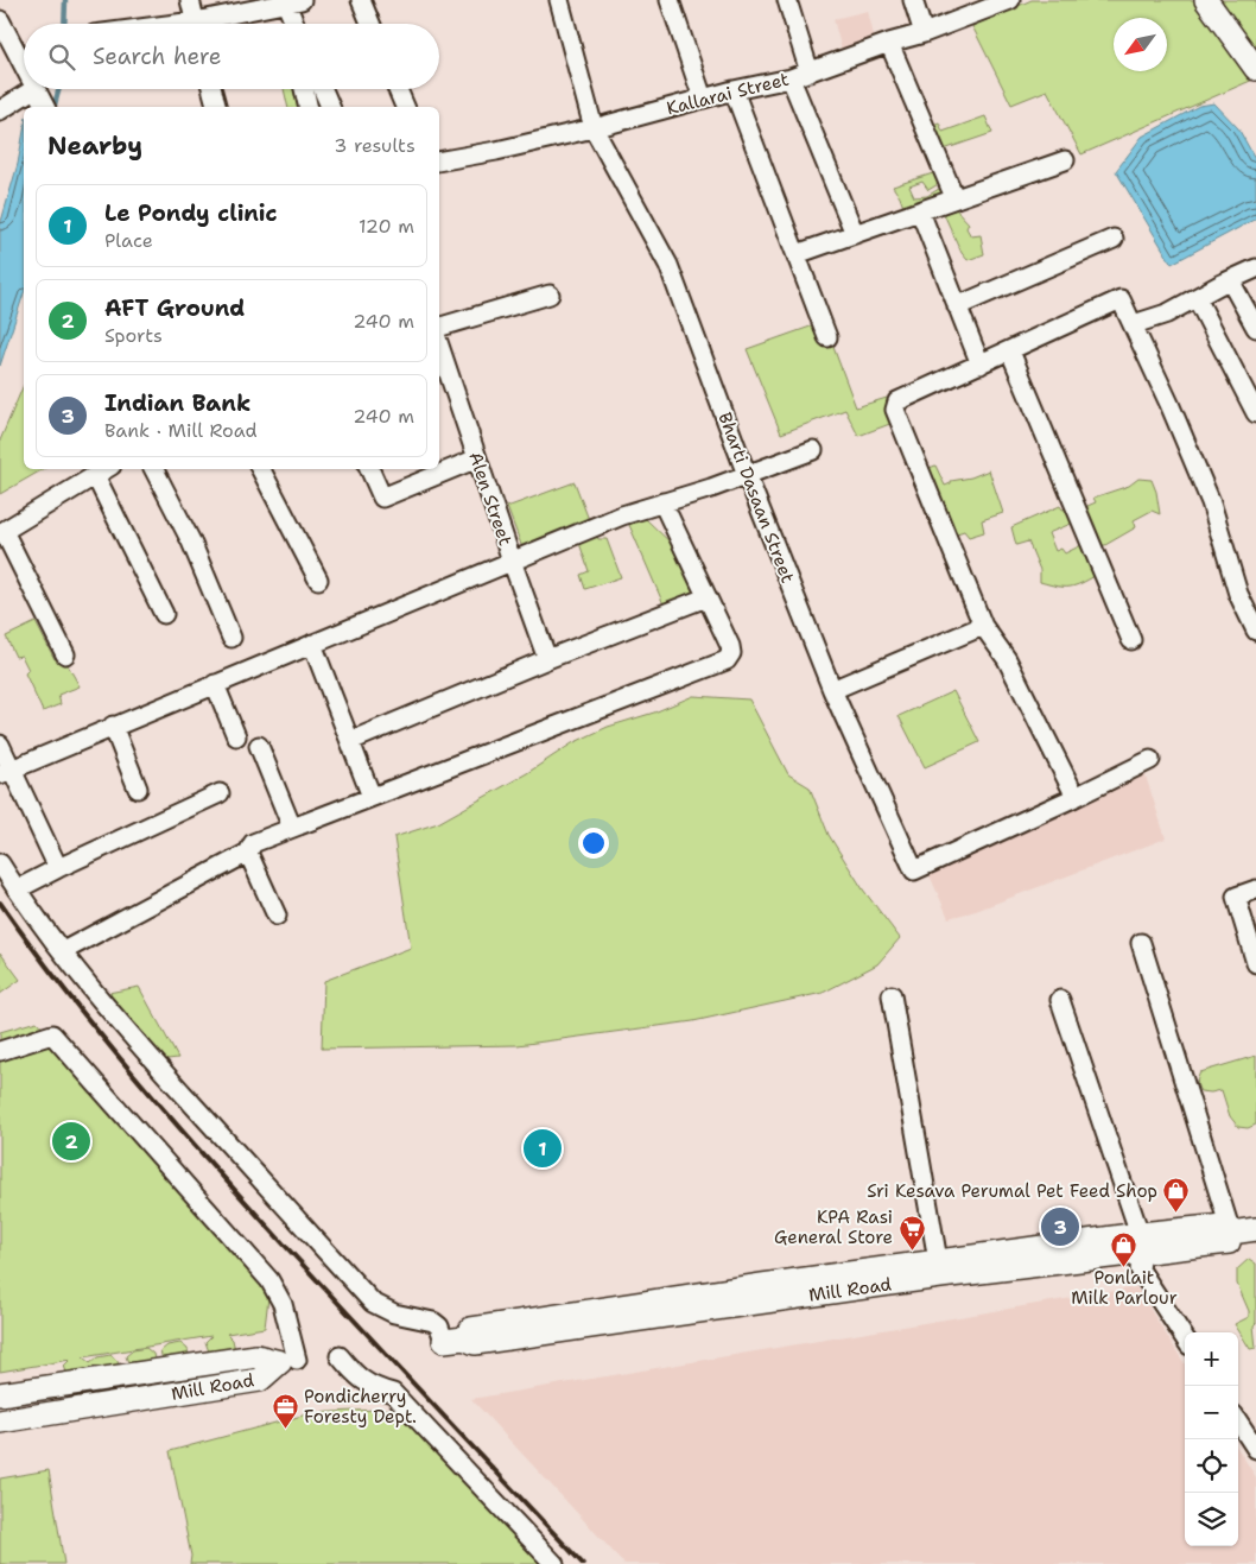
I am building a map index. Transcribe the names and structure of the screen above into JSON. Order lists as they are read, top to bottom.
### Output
{
  "streets": {
    "main road": ["Mill Road"],
    "street": ["Kallarai Street", "Bharti Dasaan Street", "Alen Street"]
  },
  "crossings": [
    ["Kallarai Street", "Bharti Dasaan Street"]
  ],
  "places": {
    "shop": ["Sri Kesava Perumal Pet Feed Shop", "Ponlait Milk Parlour"],
    "supermarket": ["KPA Rasi General Store"],
    "office": ["Pondicherry Foresty Dept."]
  },
  "north": "bottom left",
  "page": {
    "search": "Search here",
    "heading": ["Nearby", "3 results"],
    "list": [
      {
        "mark": "1",
        "name": "Le Pondy clinic",
        "note": "Place",
        "value": "120 m"
      },
      {
        "mark": "2",
        "name": "AFT Ground",
        "note": "Sports",
        "value": "240 m"
      },
      {
        "mark": "3",
        "name": "Indian Bank",
        "note": "Bank · Mill Road",
        "value": "240 m"
      }
    ],
    "pins": ["2", "1", "3"],
    "map_buttons": ["+", "−"]
  }
}
